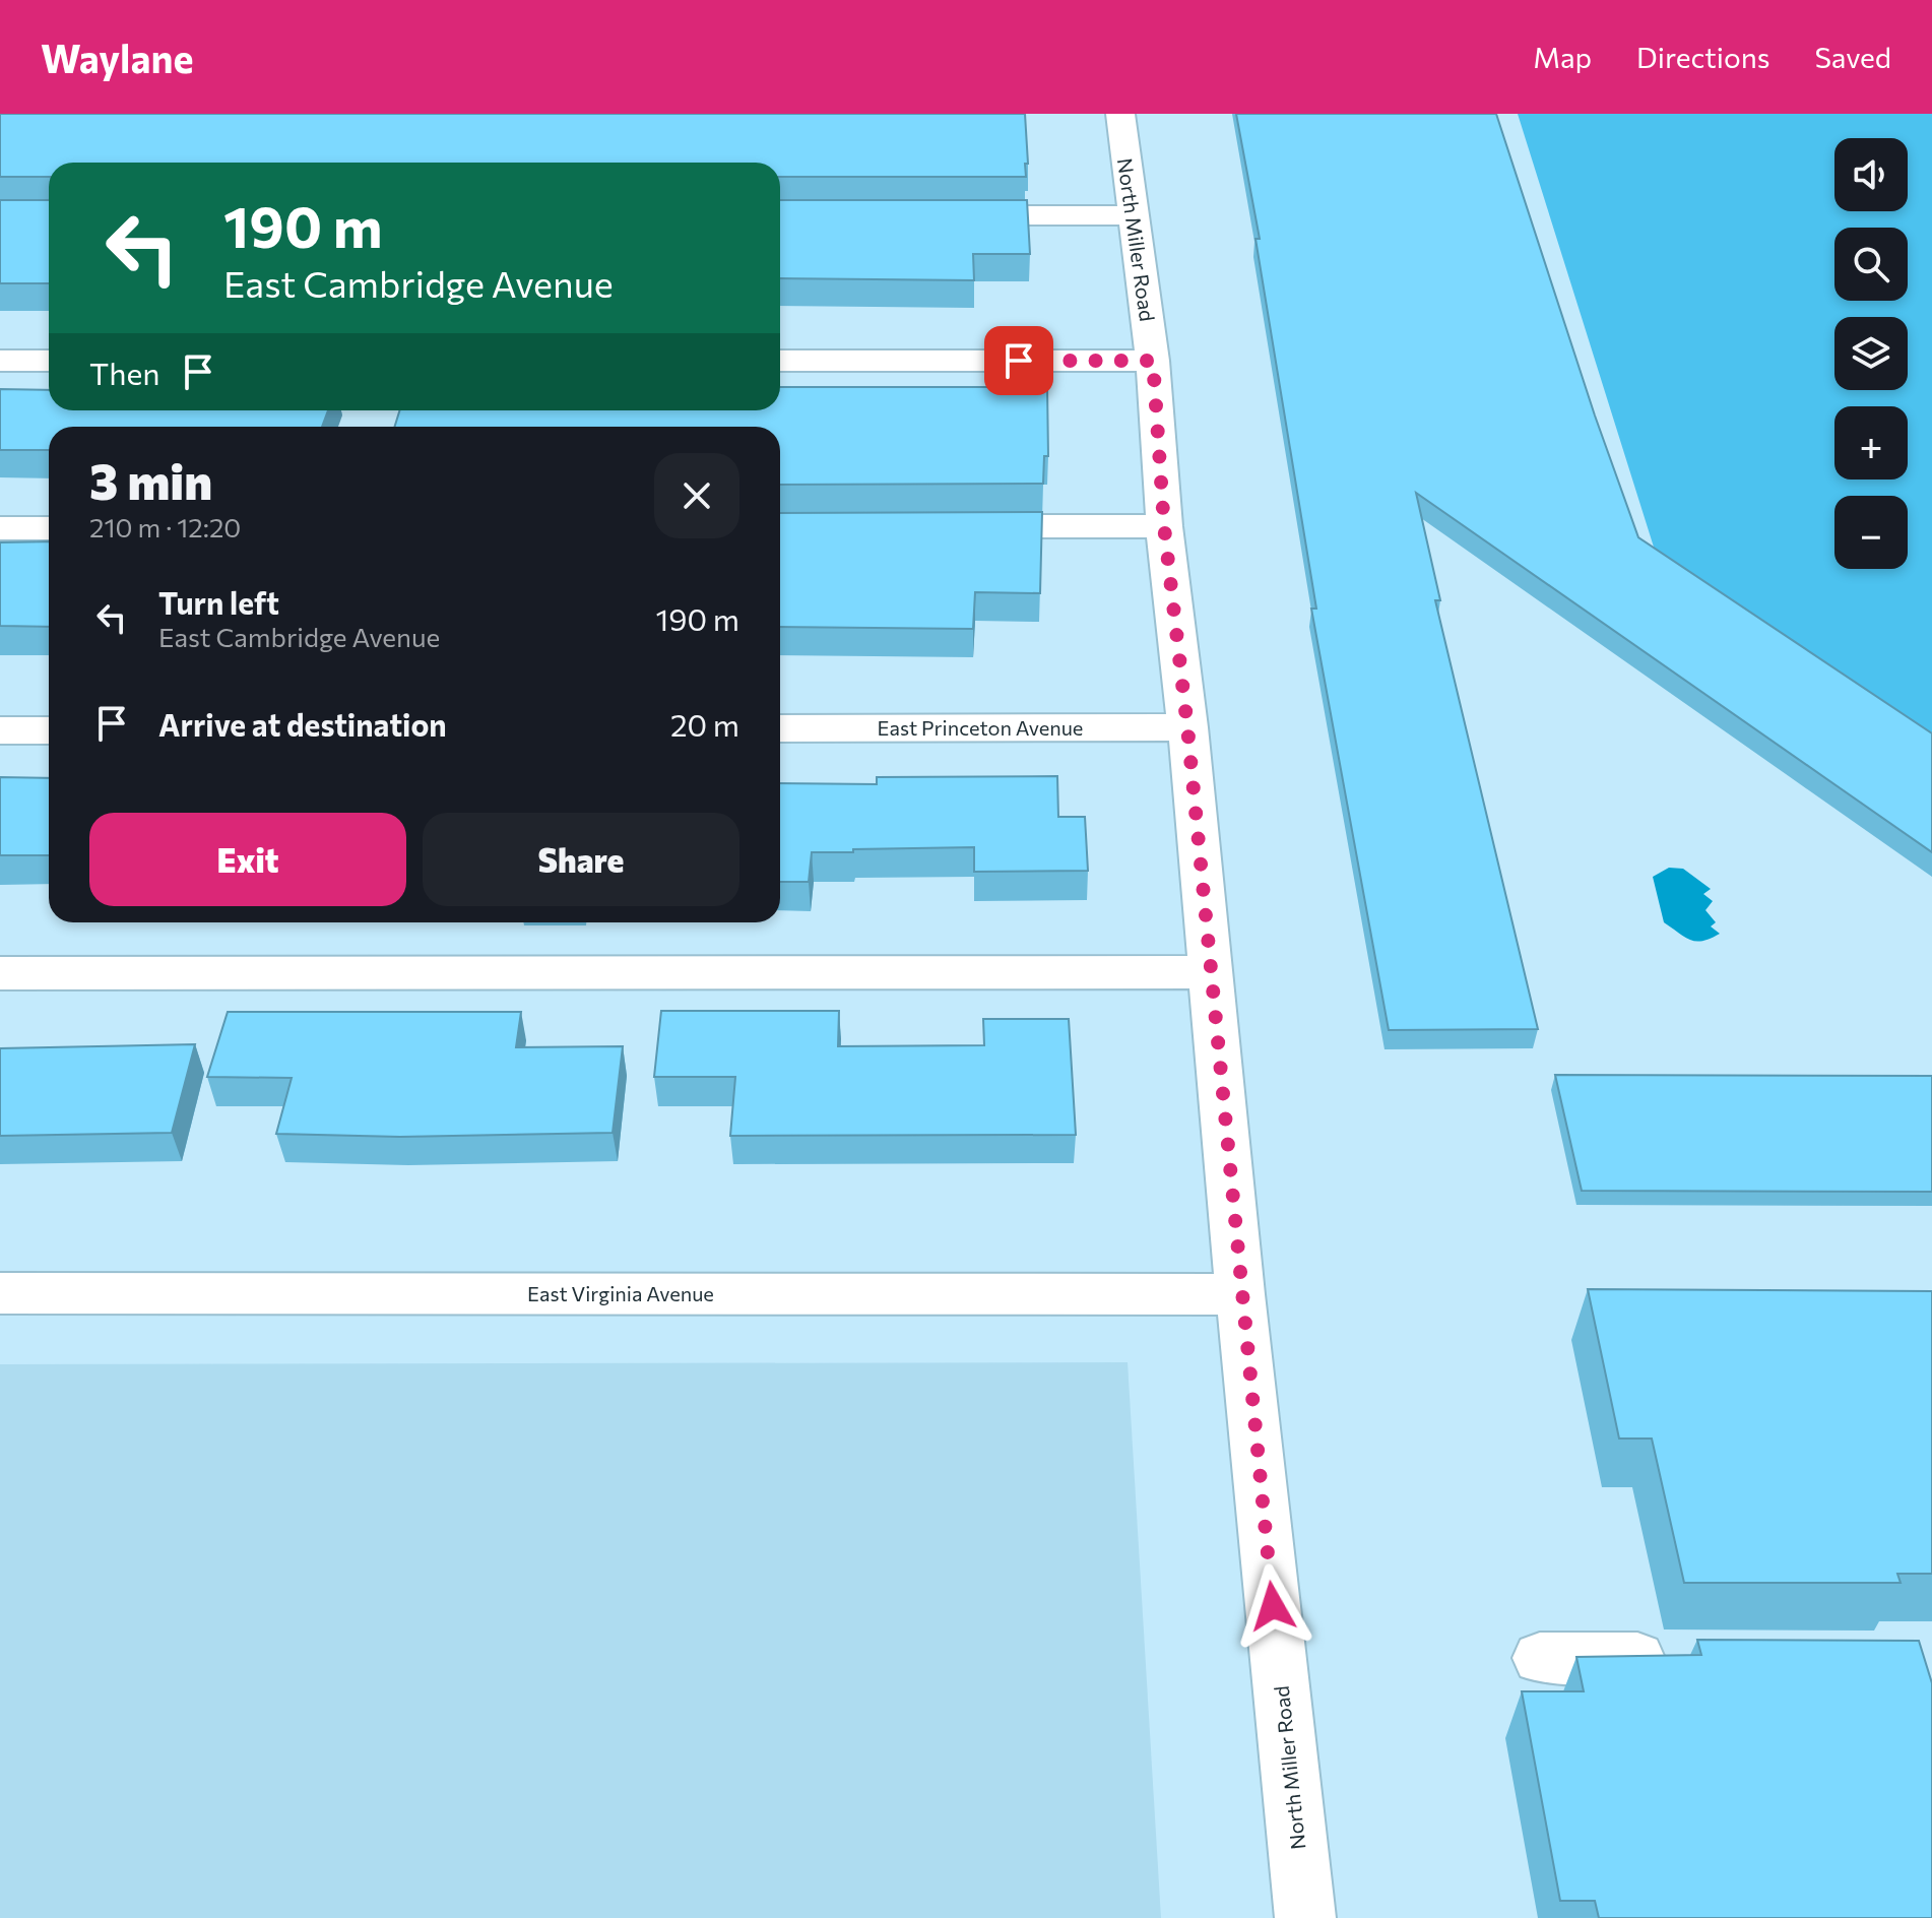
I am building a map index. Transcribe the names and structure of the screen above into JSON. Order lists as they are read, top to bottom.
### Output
{
  "streets": {
    "street": ["North Miller Road", "East Princeton Avenue", "East Virginia Avenue"]
  },
  "crossings": [
    ["North Miller Road", "East Princeton Avenue"],
    ["North Miller Road", "East Virginia Avenue"]
  ],
  "page": {
    "header": "Waylane",
    "nav": ["Map", "Directions", "Saved"],
    "map_buttons": ["+", "−"],
    "turn": ["190 m", "East Cambridge Avenue"],
    "then": "Then",
    "heading": ["3 min", "210 m · 12:20"],
    "list": [
      {
        "name": "Turn left",
        "note": "East Cambridge Avenue",
        "value": "190 m"
      },
      {
        "name": "Arrive at destination",
        "value": "20 m"
      }
    ],
    "buttons": ["Exit", "Share"]
  }
}
